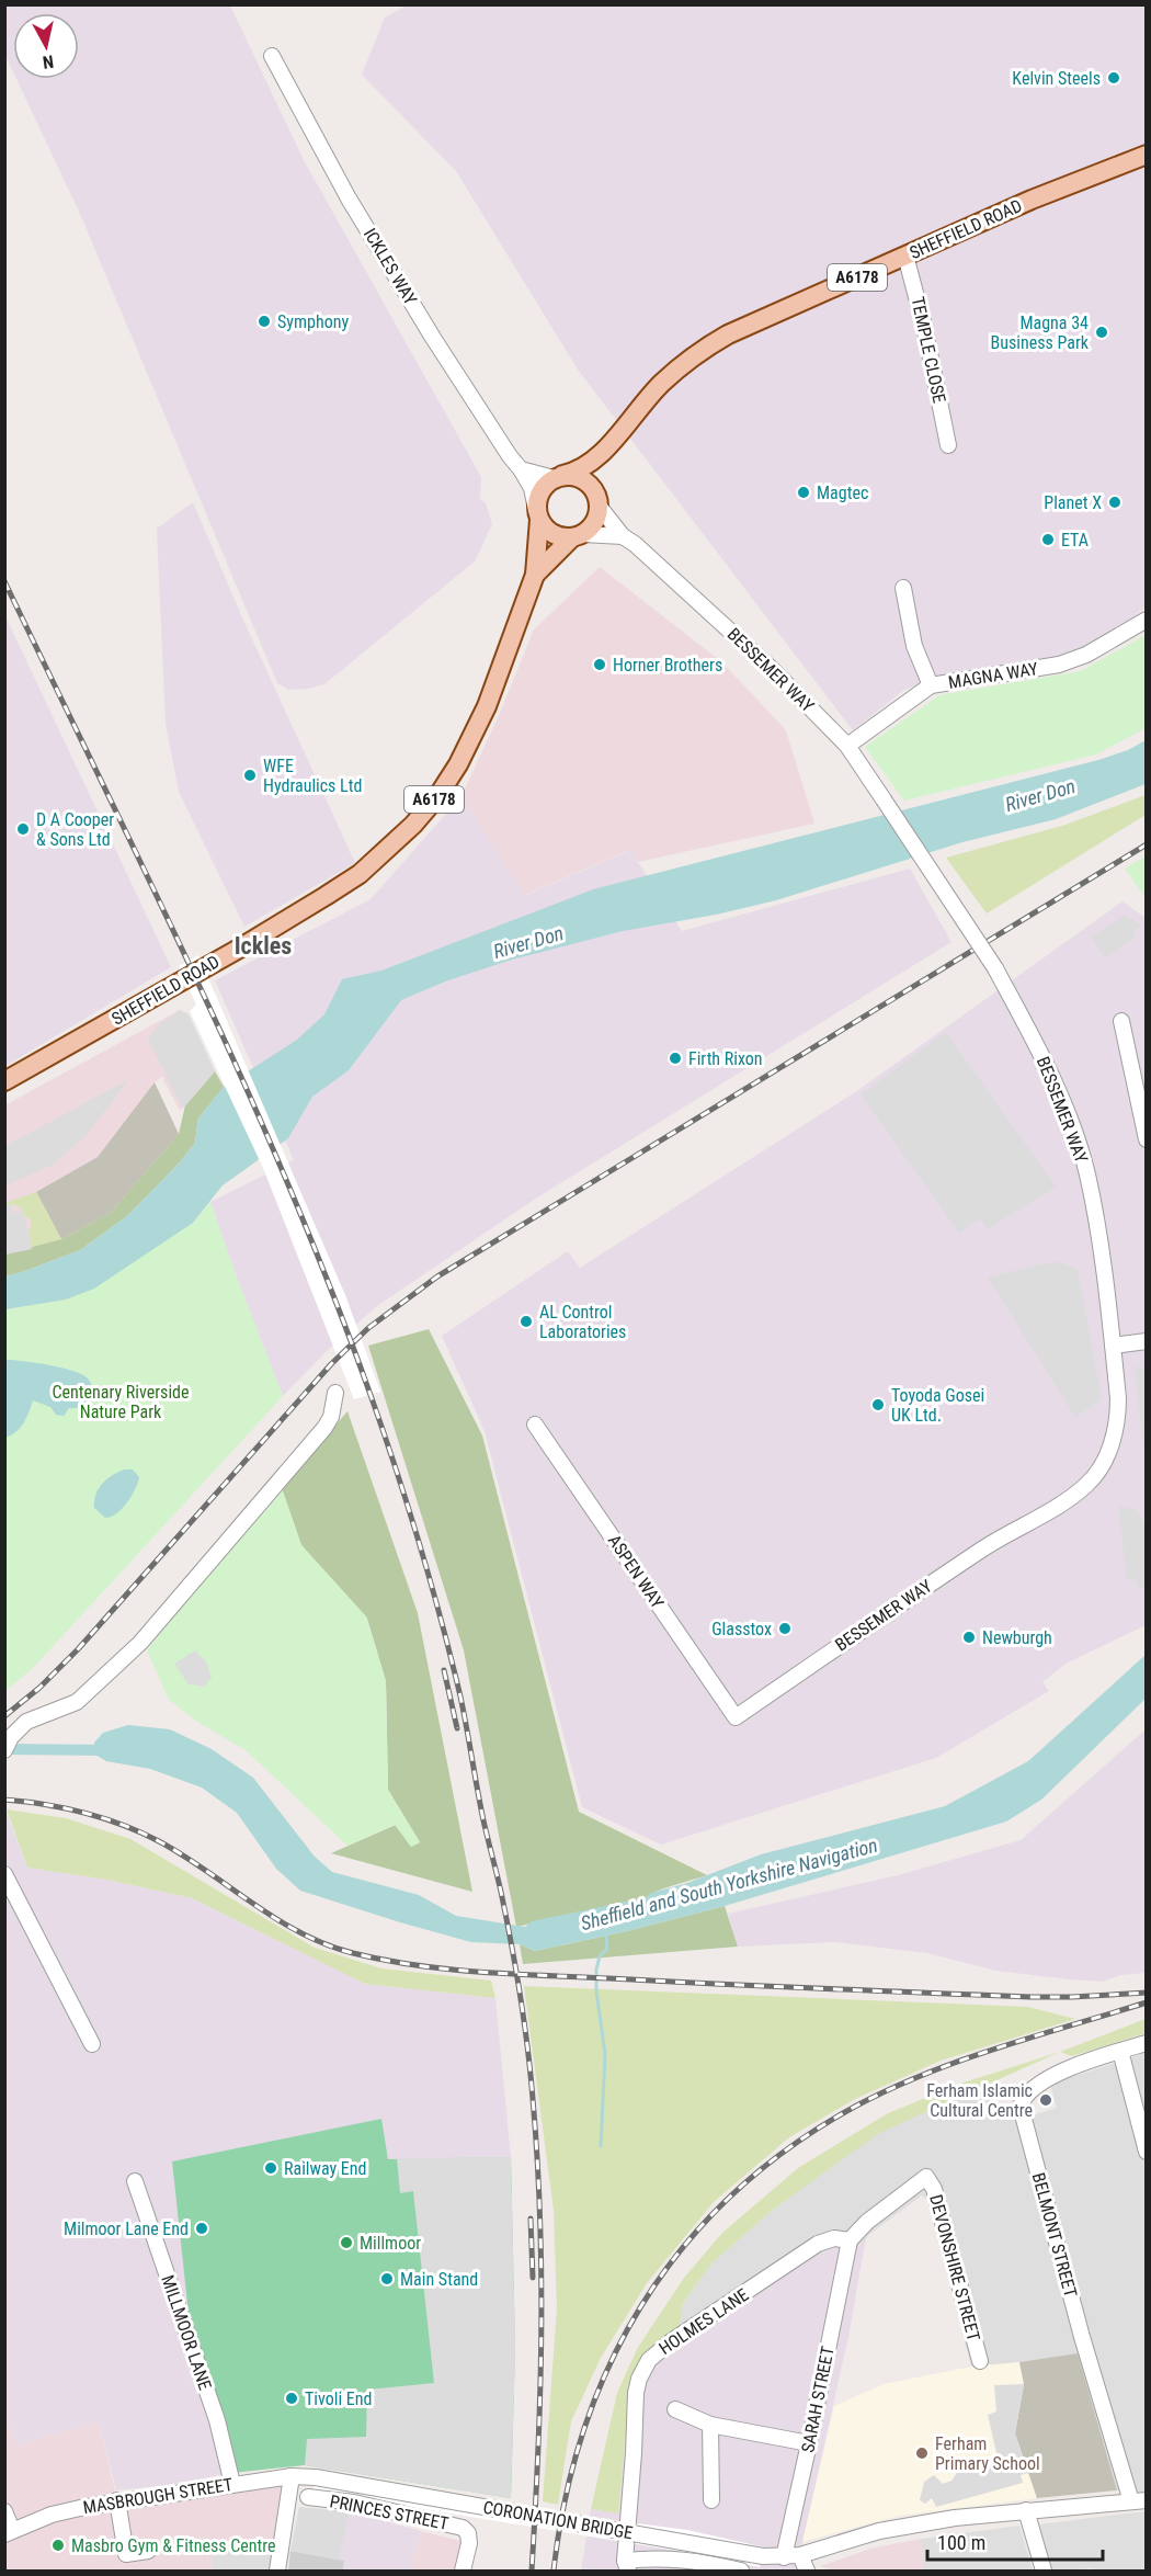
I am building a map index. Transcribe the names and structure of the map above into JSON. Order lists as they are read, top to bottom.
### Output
{
  "streets": {
    "main road": ["SHEFFIELD ROAD", "A6178"],
    "street": [
      "ICKLES WAY",
      "TEMPLE CLOSE",
      "BESSEMER WAY",
      "MAGNA WAY",
      "ASPEN WAY",
      "BELMONT STREET",
      "DEVONSHIRE STREET",
      "HOLMES LANE",
      "MILLMOOR LANE",
      "SARAH STREET",
      "MASBROUGH STREET",
      "PRINCES STREET",
      "CORONATION BRIDGE"
    ]
  },
  "crossings": [
    ["SHEFFIELD ROAD", "ICKLES WAY"],
    ["SHEFFIELD ROAD", "TEMPLE CLOSE"],
    ["SHEFFIELD ROAD", "BESSEMER WAY"],
    ["ICKLES WAY", "BESSEMER WAY"],
    ["BESSEMER WAY", "MAGNA WAY"],
    ["BESSEMER WAY", "ASPEN WAY"],
    ["BELMONT STREET", "CORONATION BRIDGE"],
    ["DEVONSHIRE STREET", "HOLMES LANE"],
    ["DEVONSHIRE STREET", "SARAH STREET"],
    ["HOLMES LANE", "SARAH STREET"],
    ["MILLMOOR LANE", "MASBROUGH STREET"],
    ["SARAH STREET", "CORONATION BRIDGE"],
    ["MASBROUGH STREET", "CORONATION BRIDGE"]
  ],
  "districts": ["Ickles"],
  "water": ["River Don", "Sheffield and South Yorkshire Navigation"],
  "parks": ["Centenary Riverside Nature Park"],
  "places": [
    "Kelvin Steels",
    "Symphony",
    "Magna 34 Business Park",
    "Magtec",
    "Planet X",
    "ETA",
    "Horner Brothers",
    "WFE Hydraulics Ltd",
    "D A Cooper & Sons Ltd",
    "Firth Rixon",
    "AL Control Laboratories",
    "Toyoda Gosei UK Ltd.",
    "Glasstox",
    "Newburgh",
    "Ferham Islamic Cultural Centre",
    "Railway End",
    "Milmoor Lane End",
    "Millmoor",
    "Main Stand",
    "Tivoli End",
    "Ferham Primary School",
    "Masbro Gym & Fitness Centre"
  ],
  "scale_bar": "100 m",
  "north": "bottom"
}
